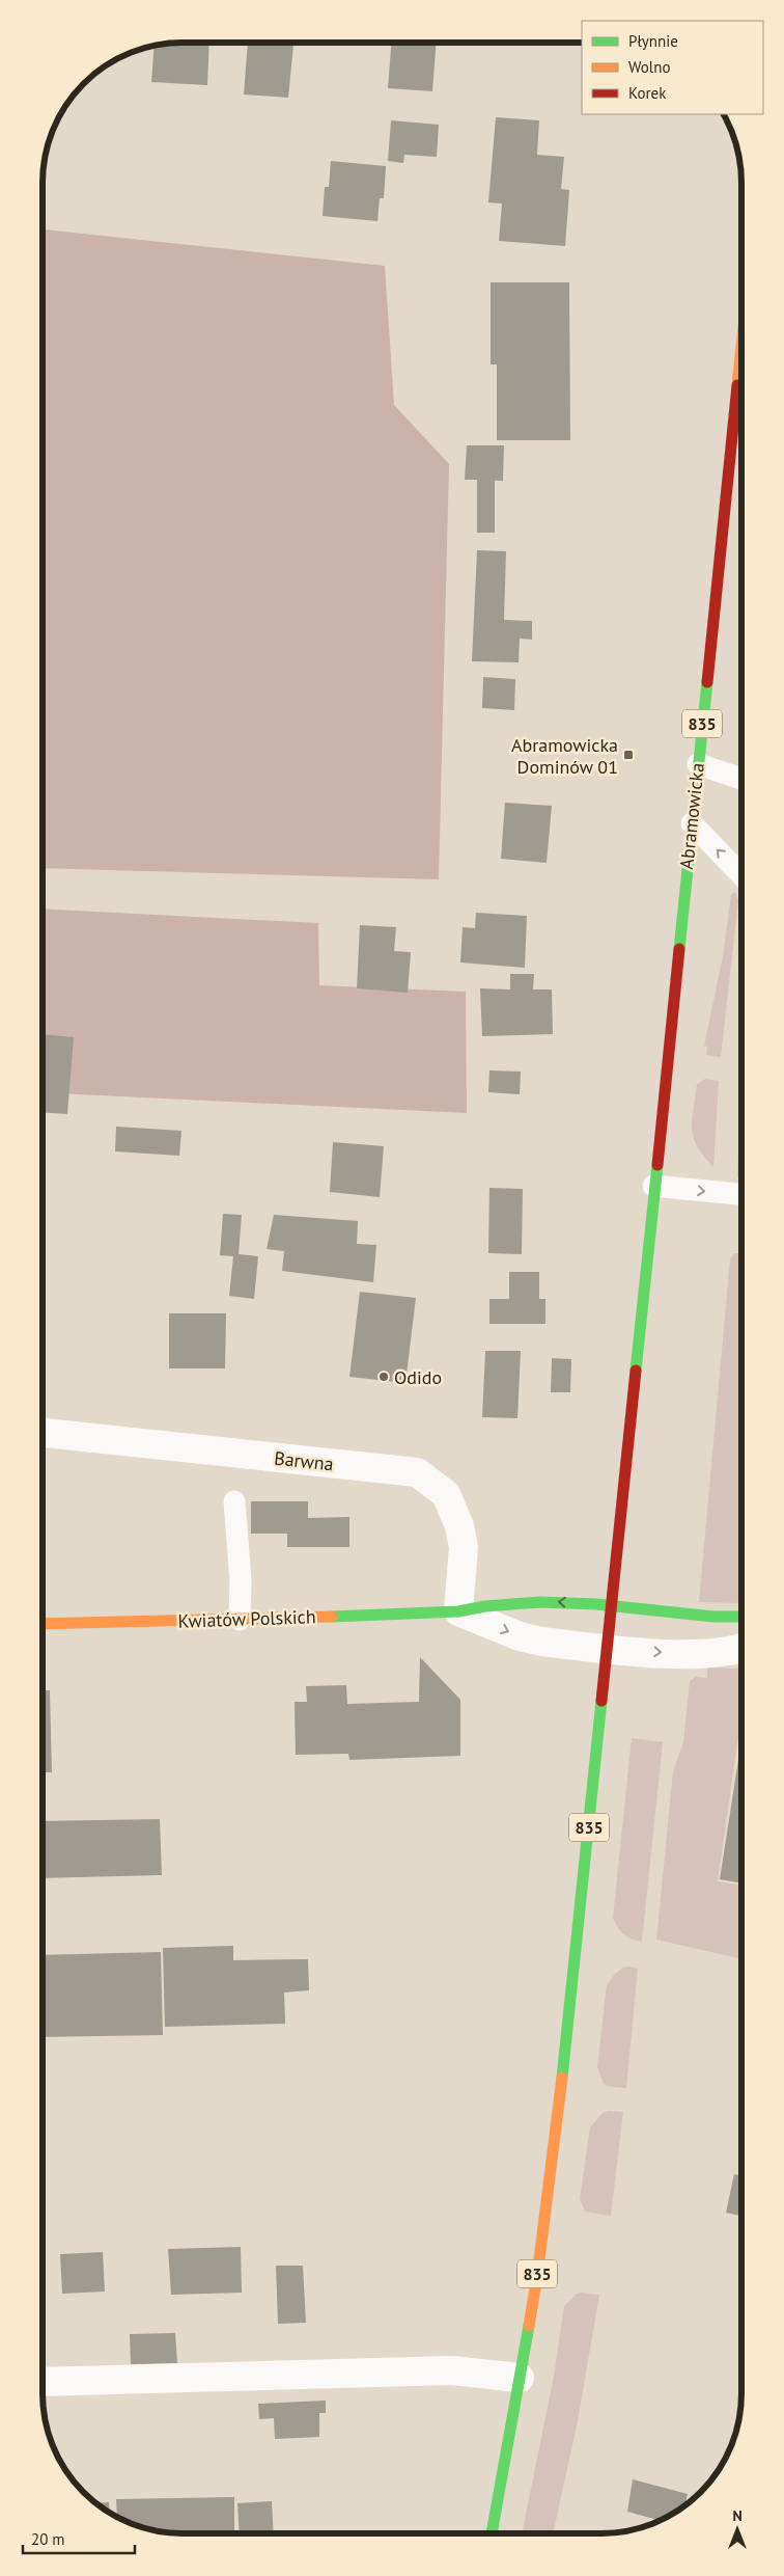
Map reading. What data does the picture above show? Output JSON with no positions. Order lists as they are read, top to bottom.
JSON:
{
  "streets": {
    "main road": ["835", "Abramowicka", "Kwiatów Polskich"],
    "street": ["Barwna"]
  },
  "crossings": [
    ["835", "Abramowicka"],
    ["835", "Kwiatów Polskich"],
    ["Abramowicka", "Kwiatów Polskich"],
    ["Barwna", "Kwiatów Polskich"]
  ],
  "places": {
    "transit": ["Abramowicka Dominów 01"],
    "other": ["Odido"]
  },
  "legend": ["Płynnie", "Wolno", "Korek"],
  "scale_bar": "20 m",
  "north": "top"
}
